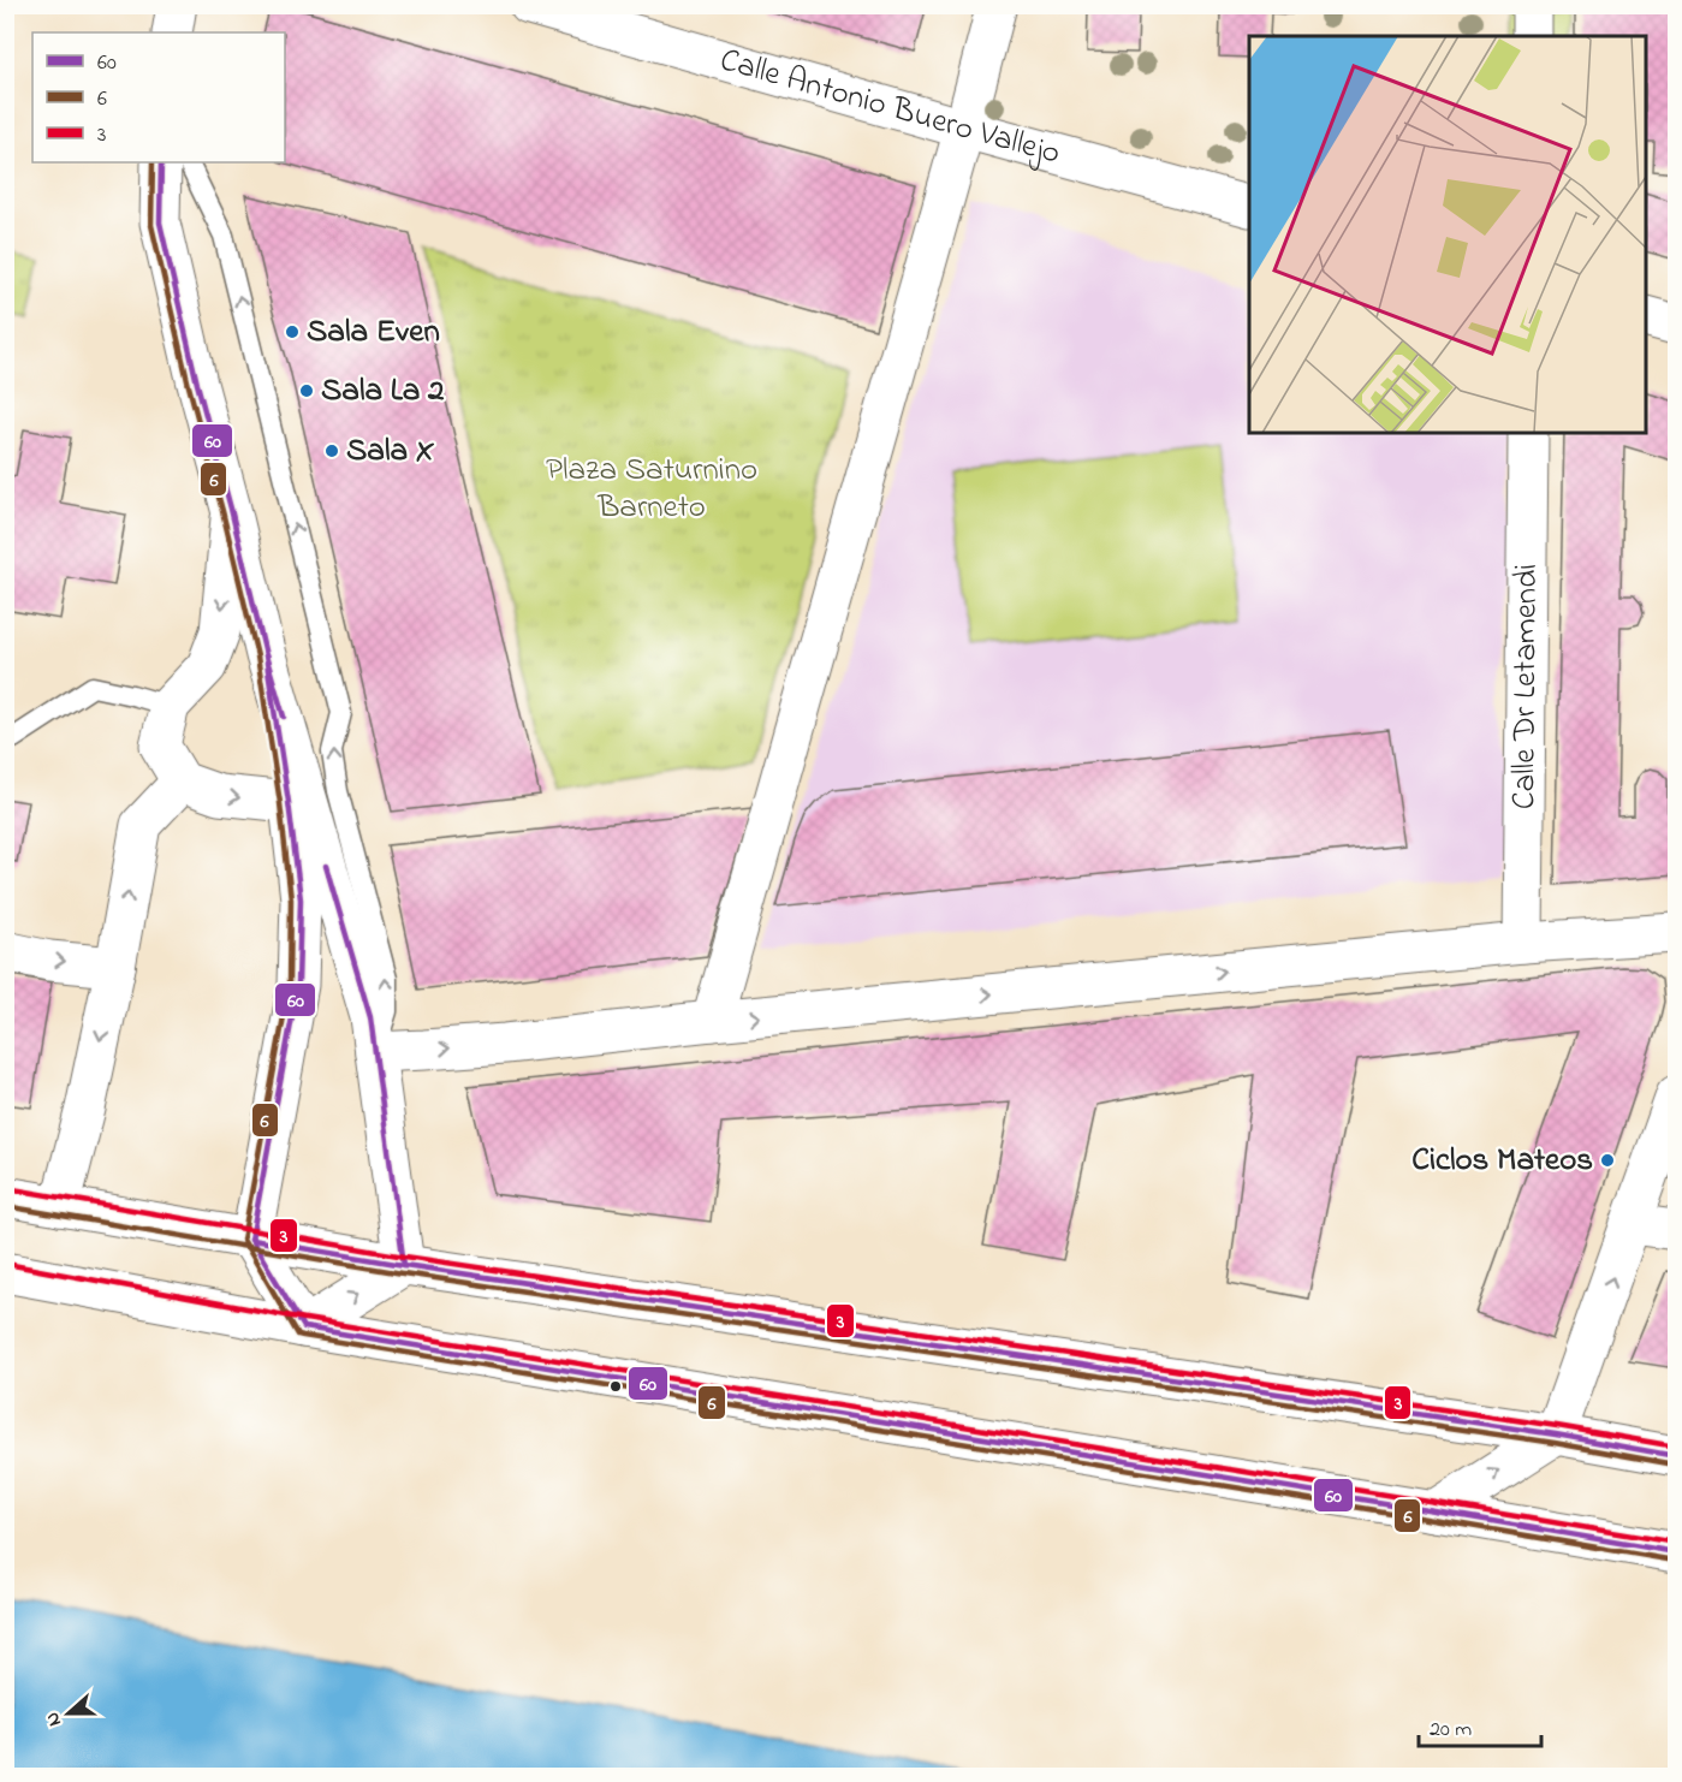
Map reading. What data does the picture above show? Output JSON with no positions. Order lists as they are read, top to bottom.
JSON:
{
  "streets": {
    "main road": ["Calle Antonio Buero Vallejo", "Calle Dr Letamendi"]
  },
  "parks": ["Plaza Saturnino Barneto"],
  "places": [
    "Sala Even",
    "Sala La 2",
    "Sala X",
    "Ciclos Mateos"
  ],
  "lines": ["transit line 60", "transit line 6", "transit line 3"],
  "legend": ["60", "6", "3"],
  "scale_bar": "20 m",
  "north": "left"
}
